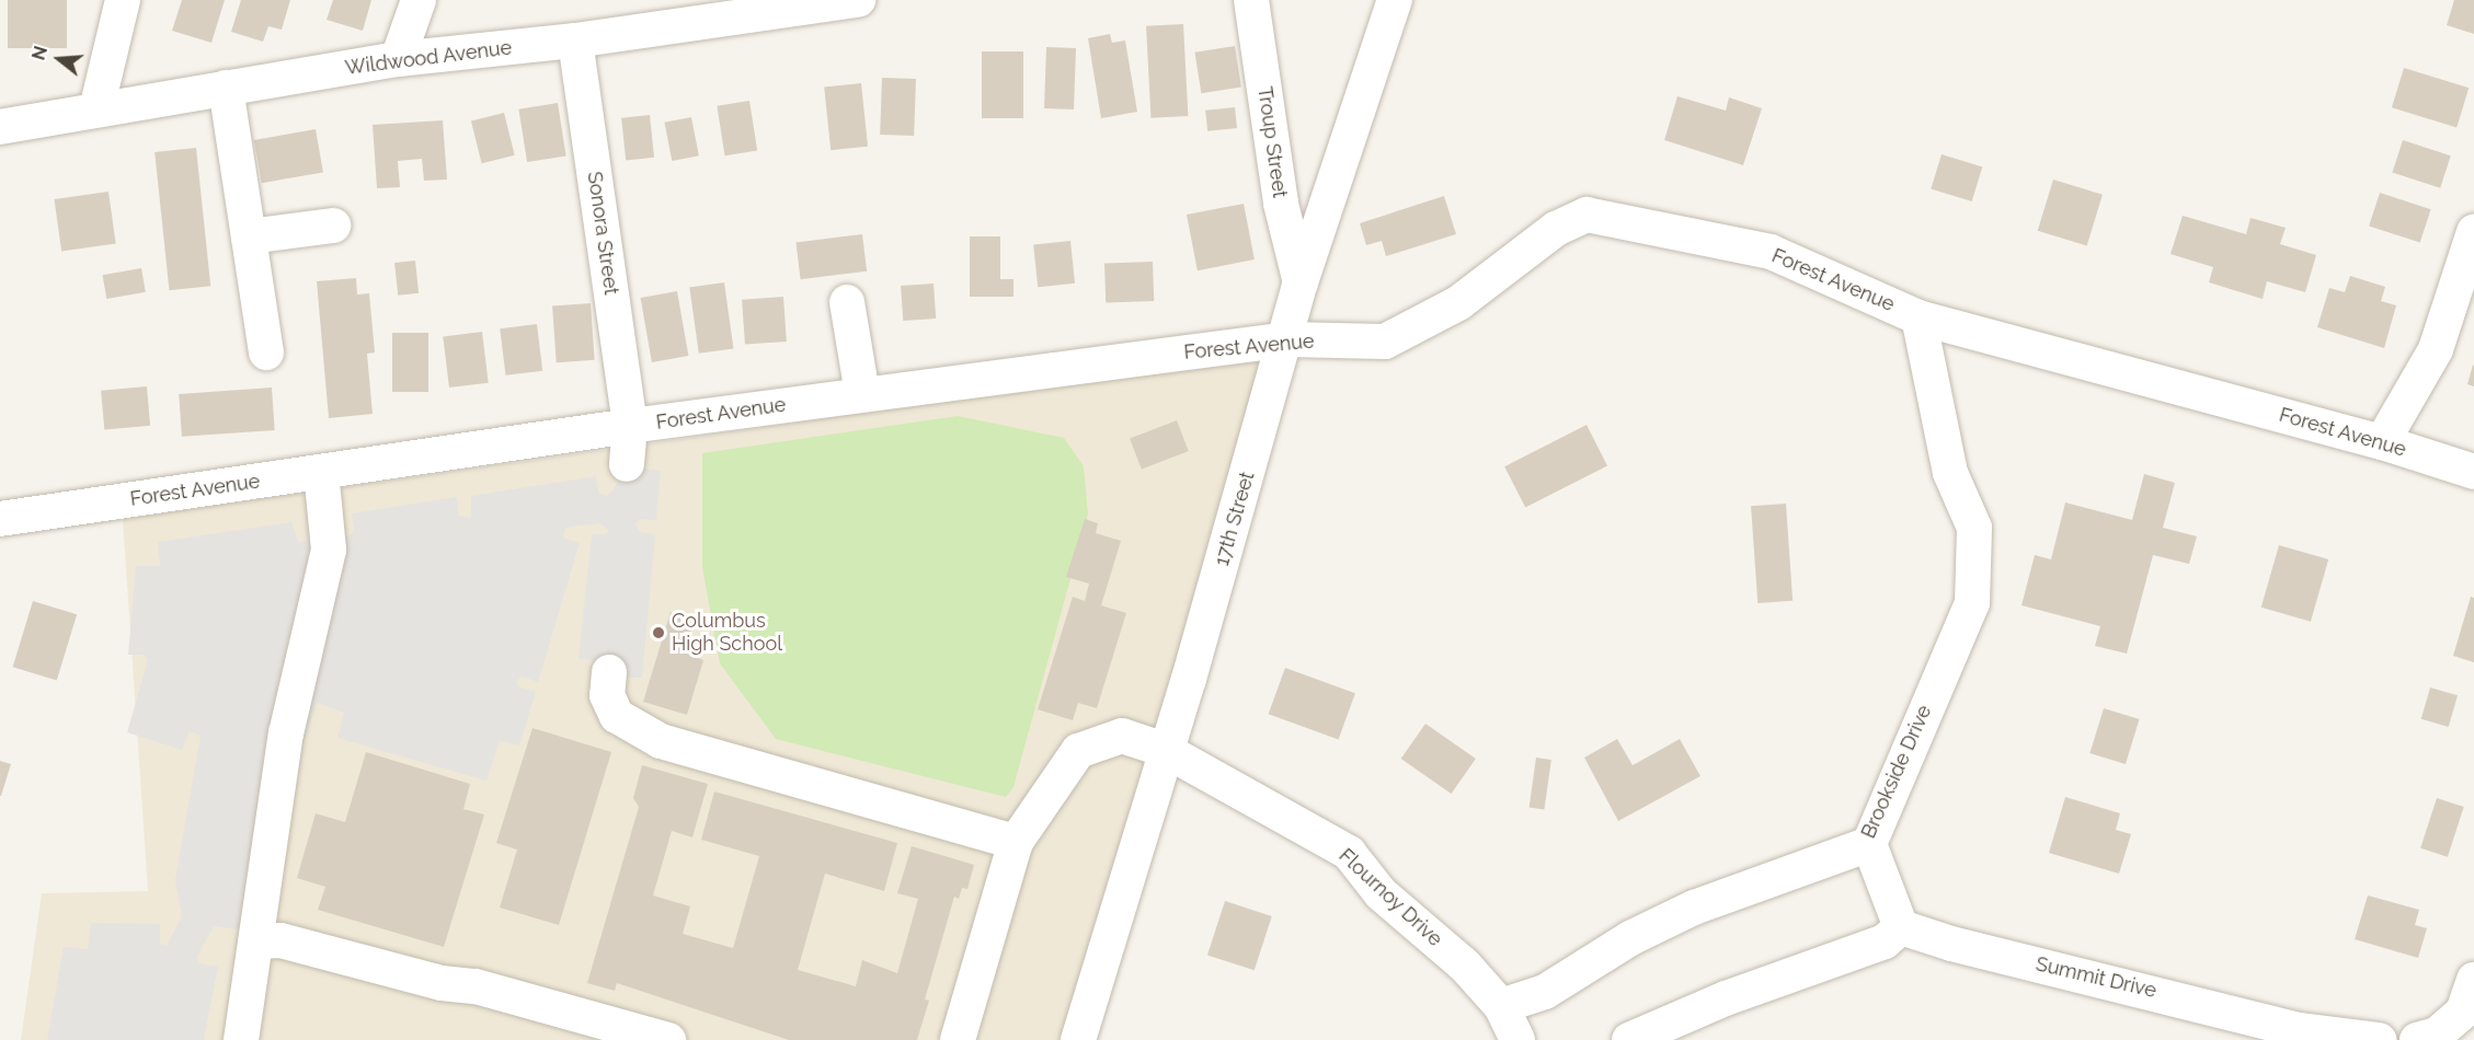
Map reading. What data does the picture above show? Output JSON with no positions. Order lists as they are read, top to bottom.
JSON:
{
  "streets": {
    "street": [
      "Wildwood Avenue",
      "Troup Street",
      "Sonora Street",
      "Forest Avenue",
      "17th Street",
      "Brookside Drive",
      "Flournoy Drive",
      "Summit Drive"
    ]
  },
  "crossings": [
    ["Wildwood Avenue", "Sonora Street"],
    ["Troup Street", "17th Street"],
    ["Sonora Street", "Forest Avenue"],
    ["Forest Avenue", "17th Street"],
    ["Forest Avenue", "Brookside Drive"],
    ["17th Street", "Flournoy Drive"],
    ["Brookside Drive", "Flournoy Drive"]
  ],
  "places": ["Columbus High School"],
  "north": "left"
}
